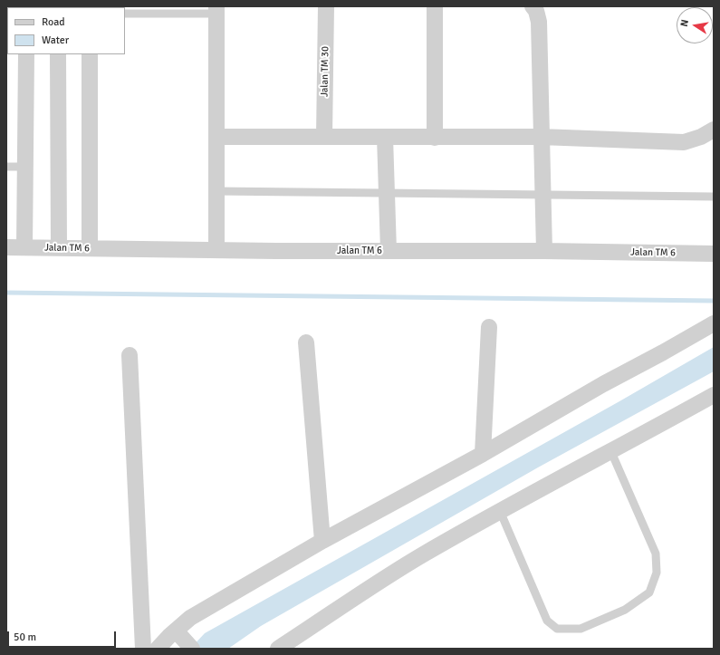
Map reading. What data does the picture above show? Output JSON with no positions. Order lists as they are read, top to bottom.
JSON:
{
  "streets": {
    "street": ["Jalan TM 30", "Jalan TM 6"]
  },
  "legend": ["Road", "Water"],
  "scale_bar": "50 m",
  "north": "left"
}
